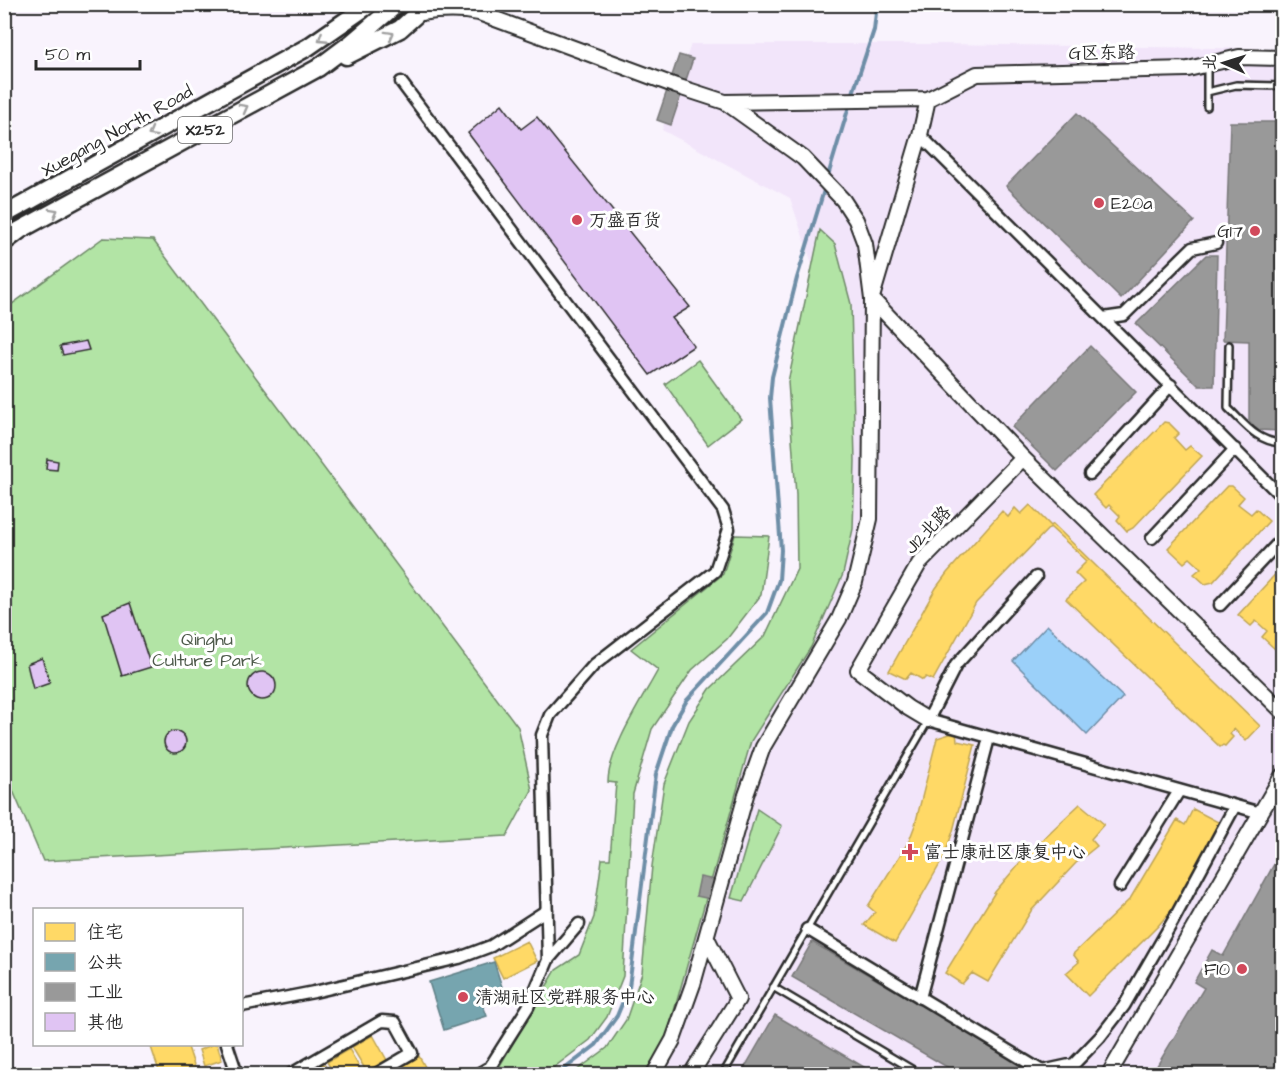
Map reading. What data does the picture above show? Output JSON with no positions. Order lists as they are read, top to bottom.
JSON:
{
  "streets": {
    "main road": ["X252", "Xuegang North Road"],
    "street": ["G区东路", "J12北路"]
  },
  "parks": ["Qinghu Culture Park"],
  "places": {
    "other": [
      "E20a",
      "万盛百货",
      "G17",
      "F10",
      "清湖社区党群服务中心"
    ],
    "health": ["富士康社区康复中心"]
  },
  "legend": [
    "住宅",
    "公共",
    "工业",
    "其他"
  ],
  "scale_bar": "50 m",
  "north": "left"
}
